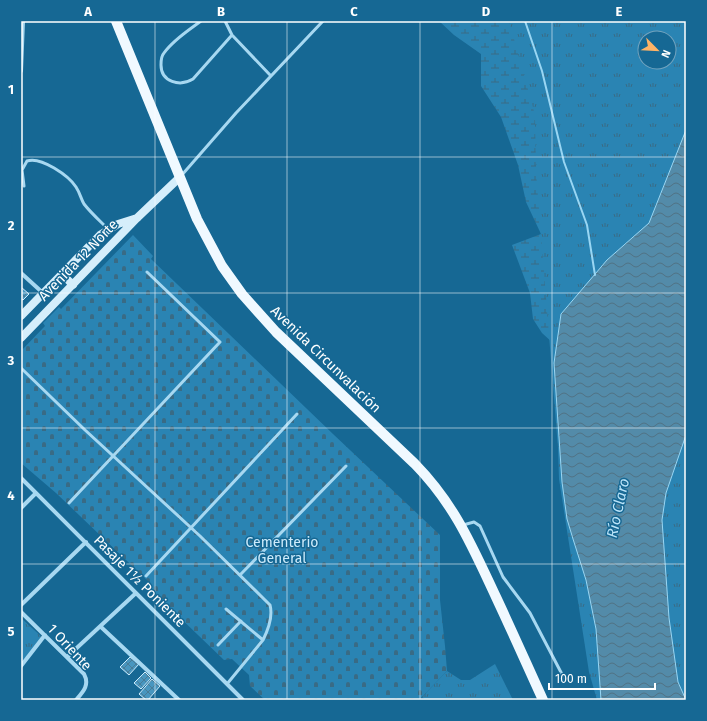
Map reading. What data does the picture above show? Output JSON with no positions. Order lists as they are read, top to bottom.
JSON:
{
  "streets": {
    "main road": ["Avenida 12 Norte", "Avenida Circunvalación"],
    "street": ["Pasaje 1½ Poniente", "1 Oriente"]
  },
  "crossings": [
    ["Avenida 12 Norte", "Avenida Circunvalación"]
  ],
  "water": ["Río Claro"],
  "parks": ["Cementerio General"],
  "scale_bar": "100 m",
  "north": "bottom right",
  "grid": {
    "columns": [
      "A",
      "B",
      "C",
      "D",
      "E"
    ],
    "rows": [
      "1",
      "2",
      "3",
      "4",
      "5"
    ]
  }
}
